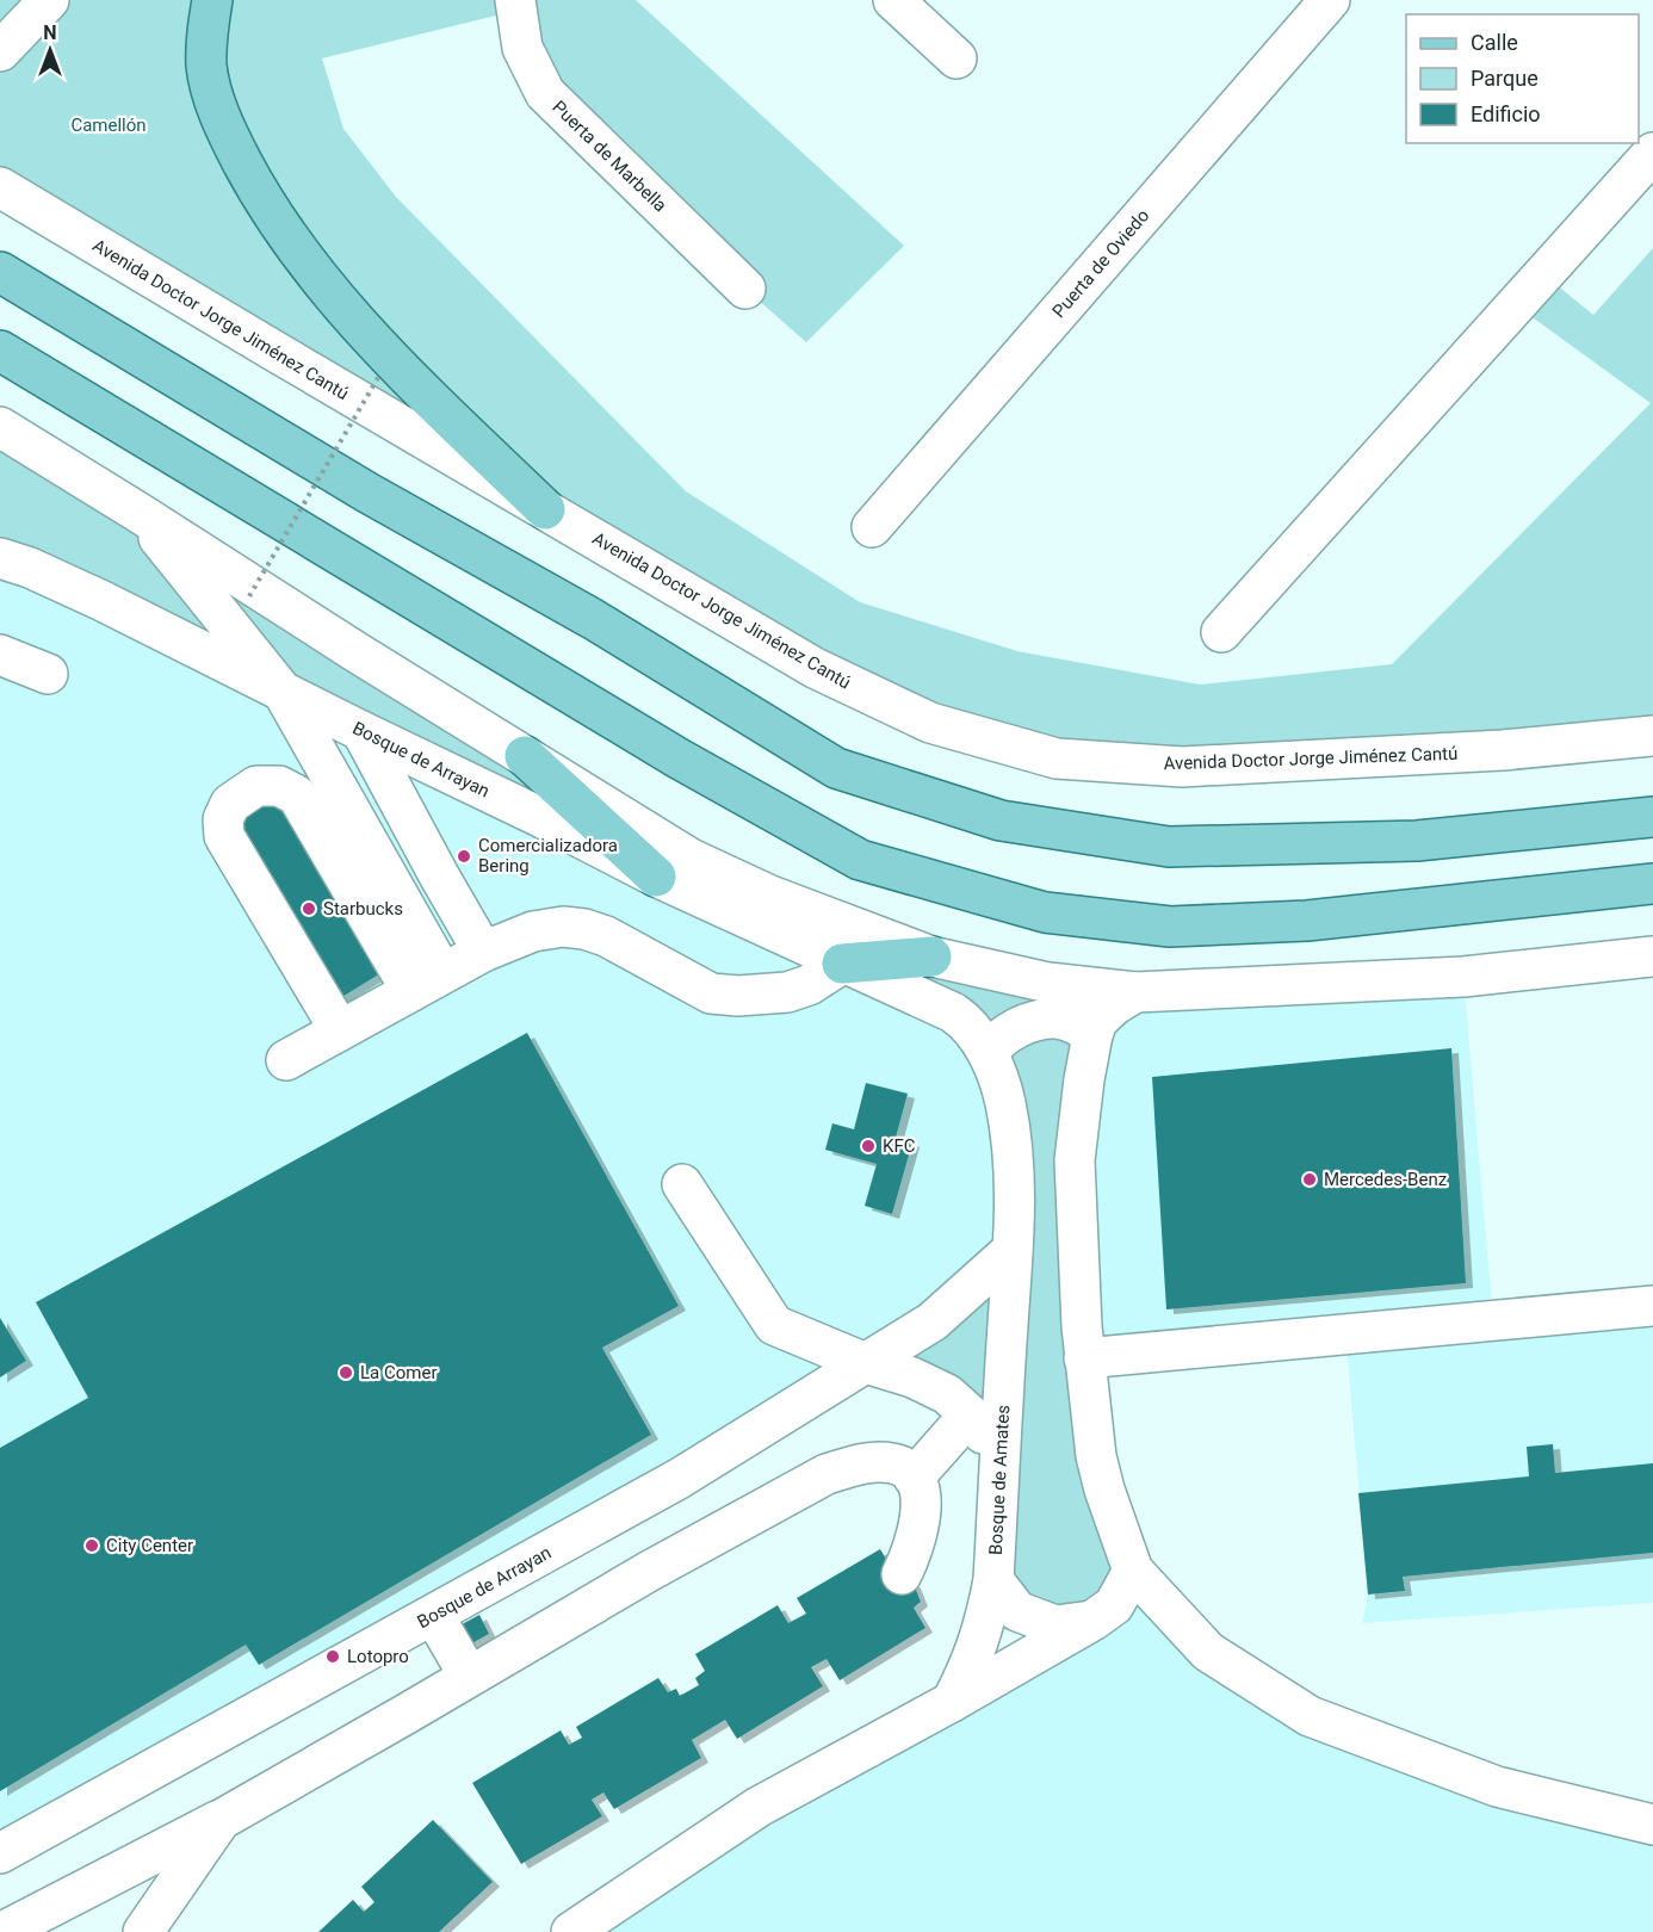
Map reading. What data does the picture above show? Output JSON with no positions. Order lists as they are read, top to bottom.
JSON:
{
  "streets": {
    "street": [
      "Puerta de Marbella",
      "Puerta de Oviedo",
      "Avenida Doctor Jorge Jiménez Cantú",
      "Bosque de Arrayan",
      "Bosque de Amates"
    ]
  },
  "crossings": [
    ["Bosque de Arrayan", "Bosque de Amates"]
  ],
  "parks": ["Camellón"],
  "places": [
    "Comercializadora Bering",
    "Starbucks",
    "KFC",
    "Mercedes-Benz",
    "La Comer",
    "City Center",
    "Lotopro"
  ],
  "legend": ["Calle", "Parque", "Edificio"],
  "north": "top"
}
